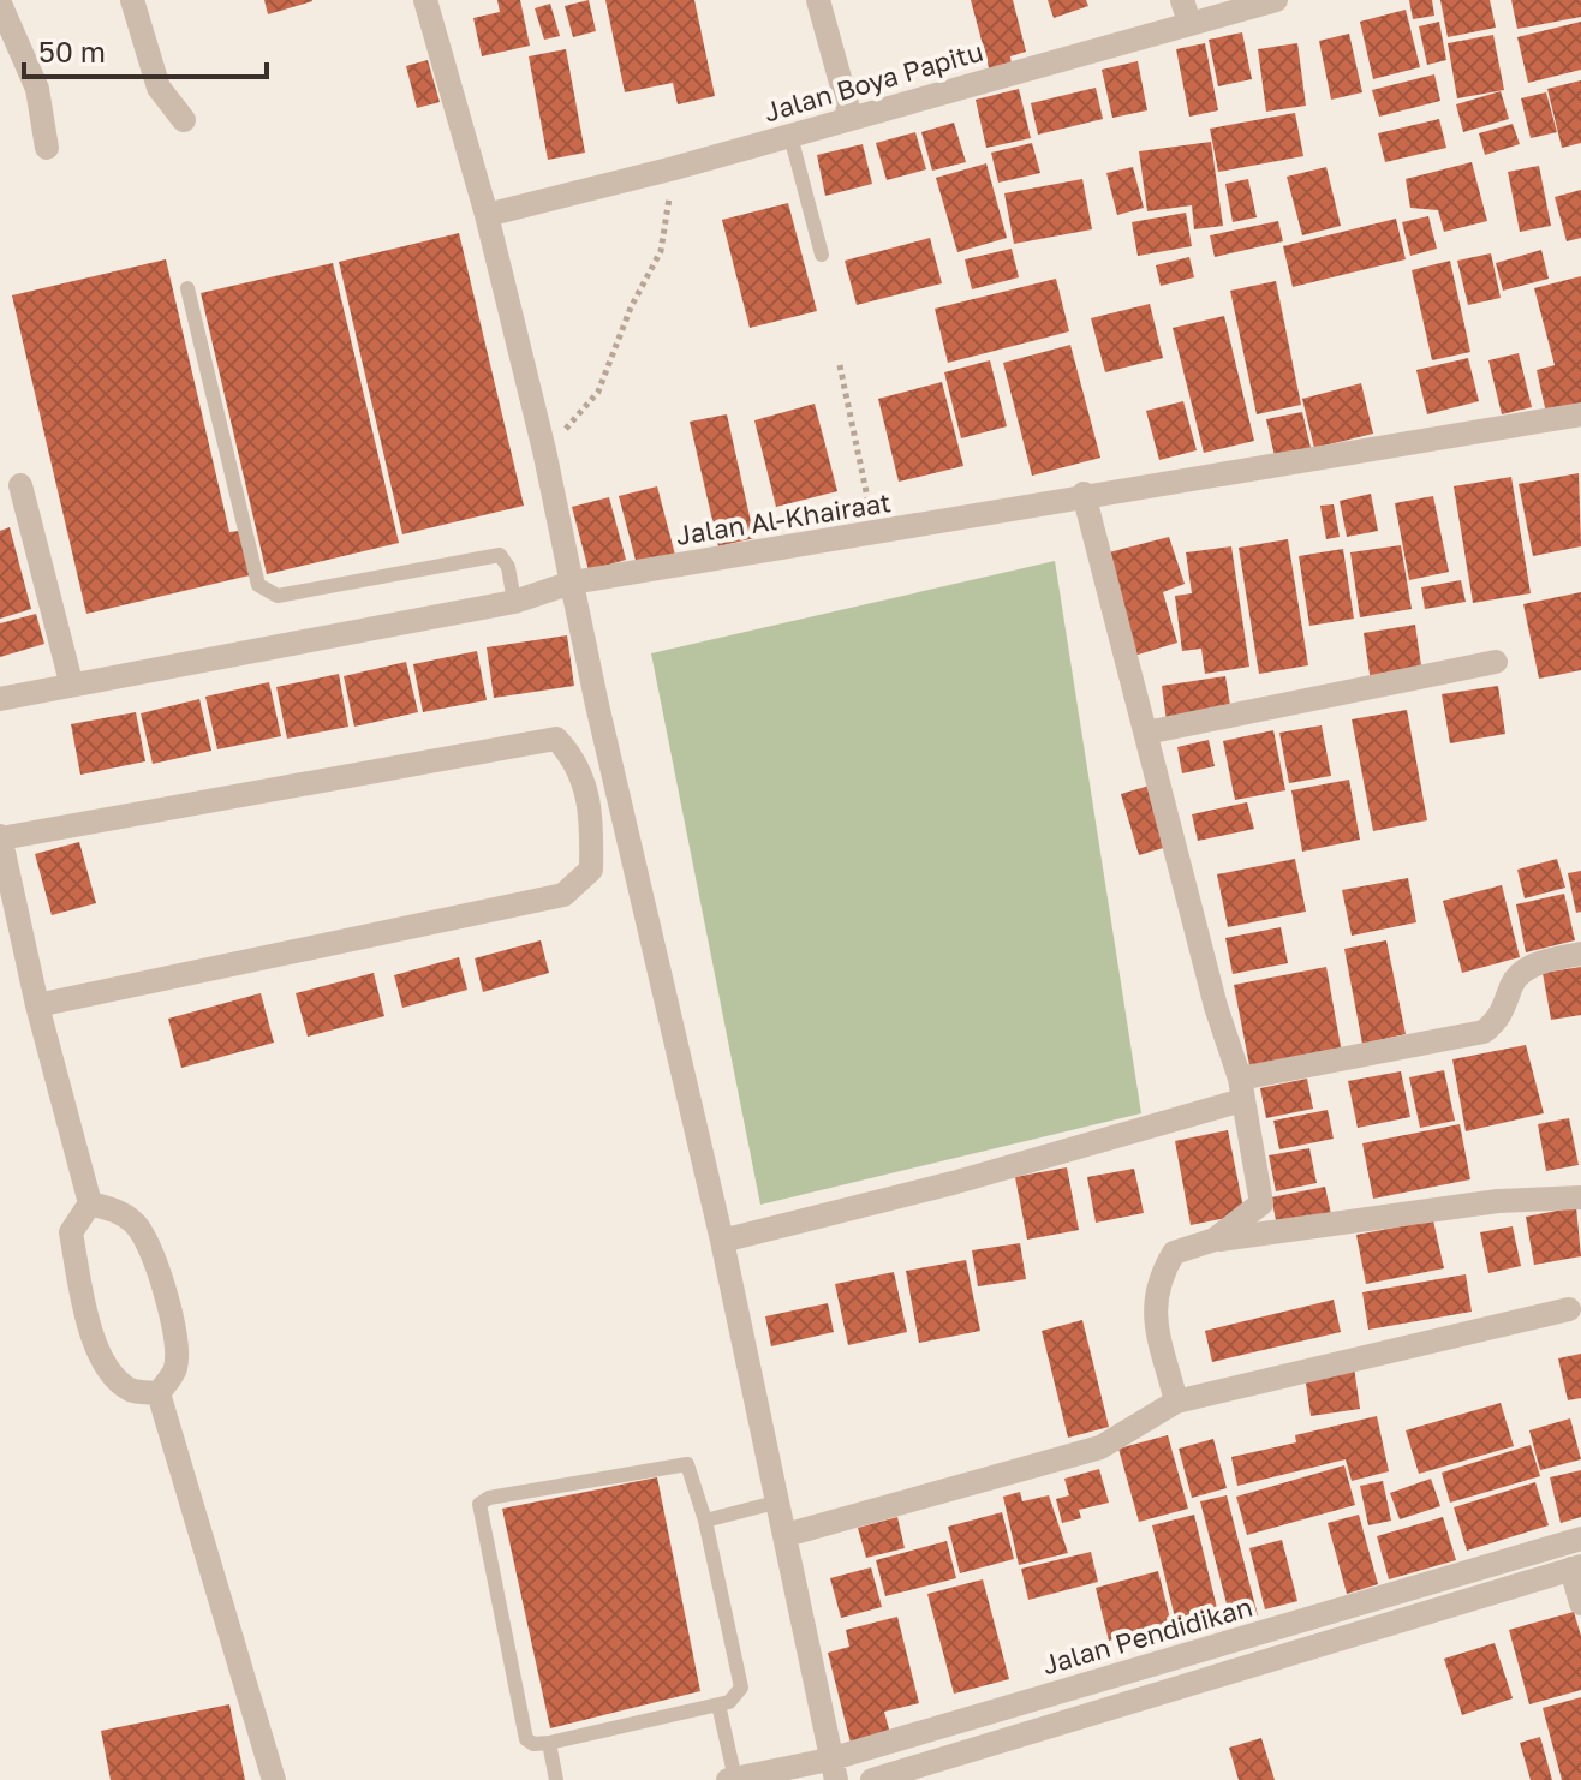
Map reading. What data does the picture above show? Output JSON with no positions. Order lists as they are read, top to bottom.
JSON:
{
  "streets": {
    "street": ["Jalan Boya Papitu", "Jalan Al-Khairaat", "Jalan Pendidikan"]
  },
  "scale_bar": "50 m"
}
